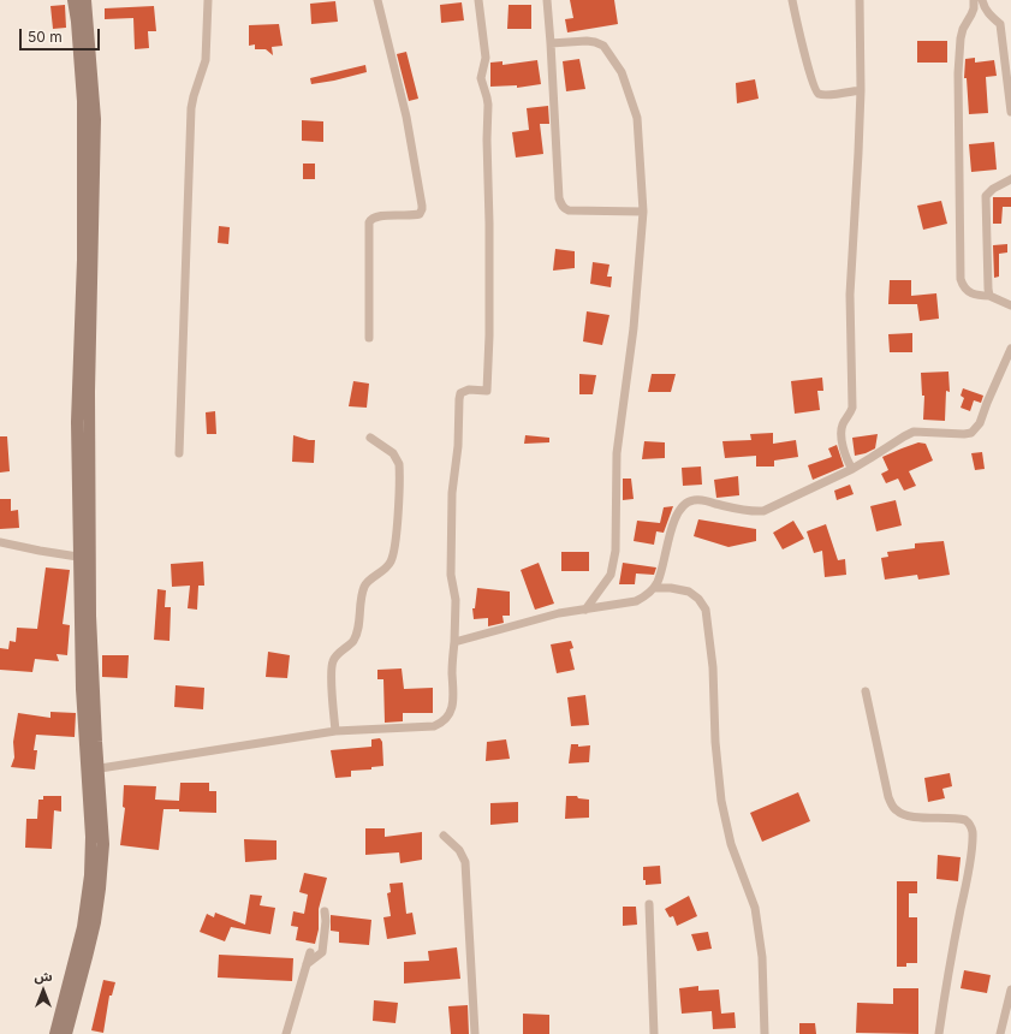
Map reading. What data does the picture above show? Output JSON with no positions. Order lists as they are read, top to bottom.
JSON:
{
  "scale_bar": "50 m",
  "north": "top"
}
